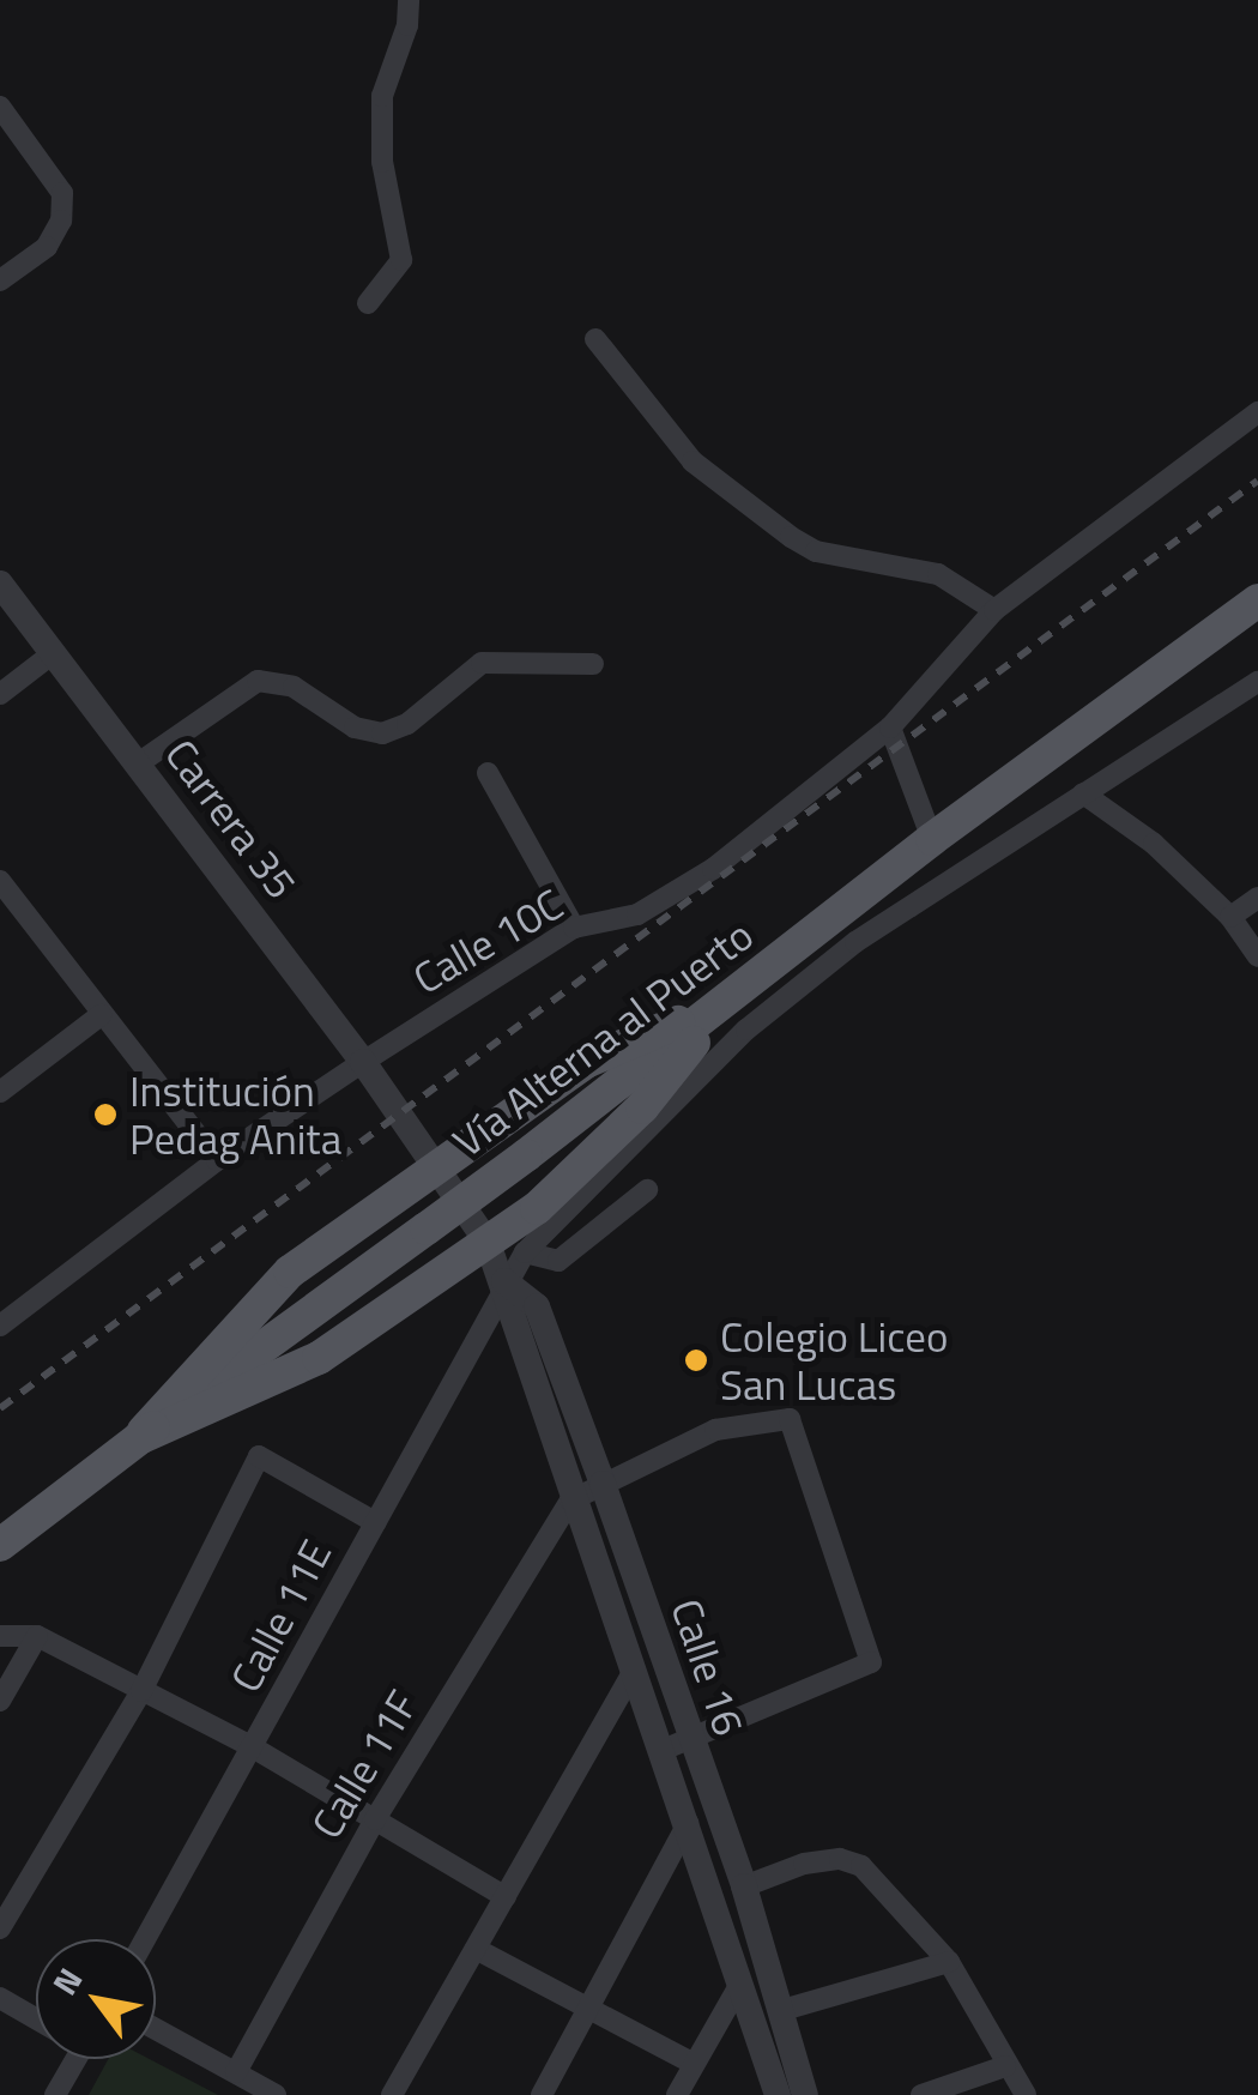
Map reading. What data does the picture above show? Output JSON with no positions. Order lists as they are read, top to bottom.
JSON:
{
  "streets": {
    "main road": ["Vía Alterna al Puerto"],
    "street": [
      "Carrera 35",
      "Calle 10C",
      "Calle 11E",
      "Calle 16",
      "Calle 11F"
    ]
  },
  "crossings": [
    ["Carrera 35", "Calle 10C"],
    ["Carrera 35", "Calle 16"],
    ["Calle 11E", "Calle 16"],
    ["Calle 16", "Calle 11F"]
  ],
  "places": ["Institución Pedag Anita", "Colegio Liceo San Lucas"],
  "north": "top left"
}
